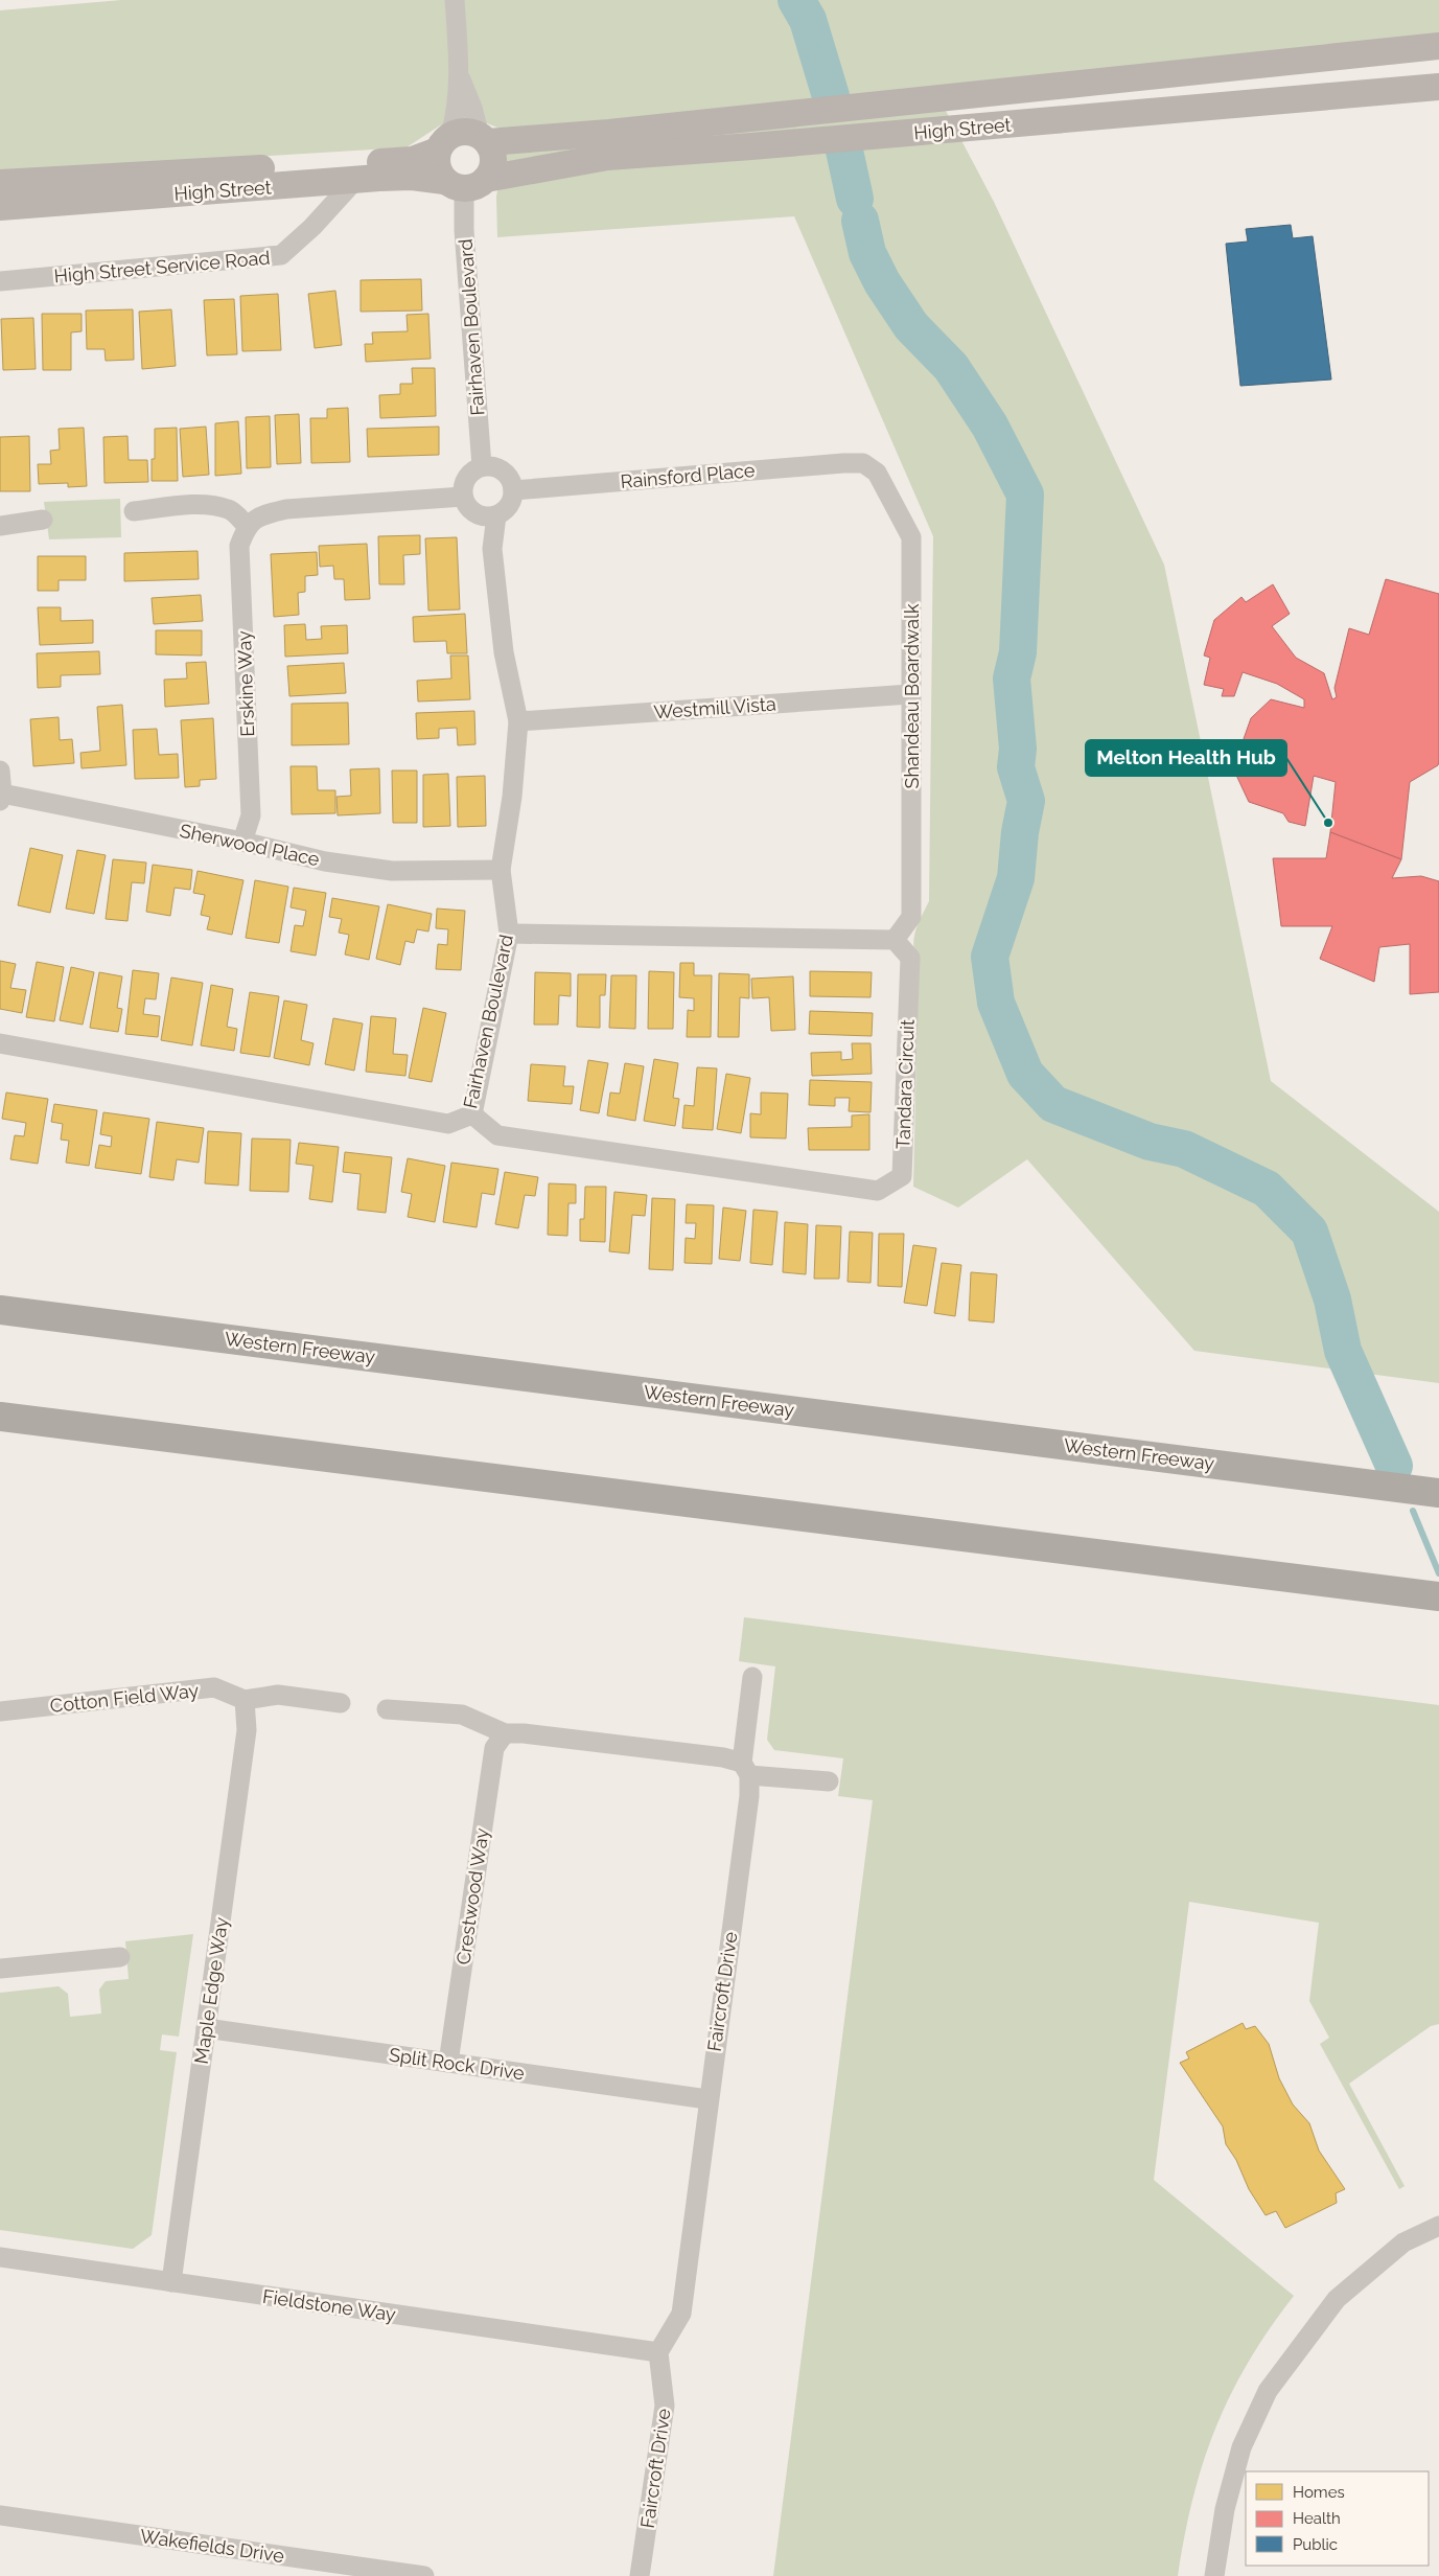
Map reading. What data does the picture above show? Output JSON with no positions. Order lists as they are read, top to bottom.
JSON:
{
  "streets": {
    "highway": ["Western Freeway"],
    "main road": ["High Street"],
    "street": [
      "High Street Service Road",
      "Fairhaven Boulevard",
      "Rainsford Place",
      "Erskine Way",
      "Shandeau Boardwalk",
      "Westmill Vista",
      "Sherwood Place",
      "Tandara Circuit",
      "Cotton Field Way",
      "Crestwood Way",
      "Maple Edge Way",
      "Faircroft Drive",
      "Split Rock Drive",
      "Fieldstone Way",
      "Wakefields Drive"
    ]
  },
  "crossings": [
    ["High Street", "High Street Service Road"],
    ["High Street", "Fairhaven Boulevard"],
    ["Fairhaven Boulevard", "Rainsford Place"],
    ["Fairhaven Boulevard", "Westmill Vista"],
    ["Fairhaven Boulevard", "Sherwood Place"],
    ["Fairhaven Boulevard", "Tandara Circuit"],
    ["Rainsford Place", "Shandeau Boardwalk"],
    ["Erskine Way", "Sherwood Place"],
    ["Shandeau Boardwalk", "Westmill Vista"],
    ["Shandeau Boardwalk", "Tandara Circuit"],
    ["Cotton Field Way", "Maple Edge Way"],
    ["Crestwood Way", "Split Rock Drive"],
    ["Maple Edge Way", "Split Rock Drive"],
    ["Maple Edge Way", "Fieldstone Way"],
    ["Faircroft Drive", "Split Rock Drive"],
    ["Faircroft Drive", "Fieldstone Way"]
  ],
  "places": ["Melton Health Hub"],
  "legend": ["Homes", "Health", "Public"]
}
